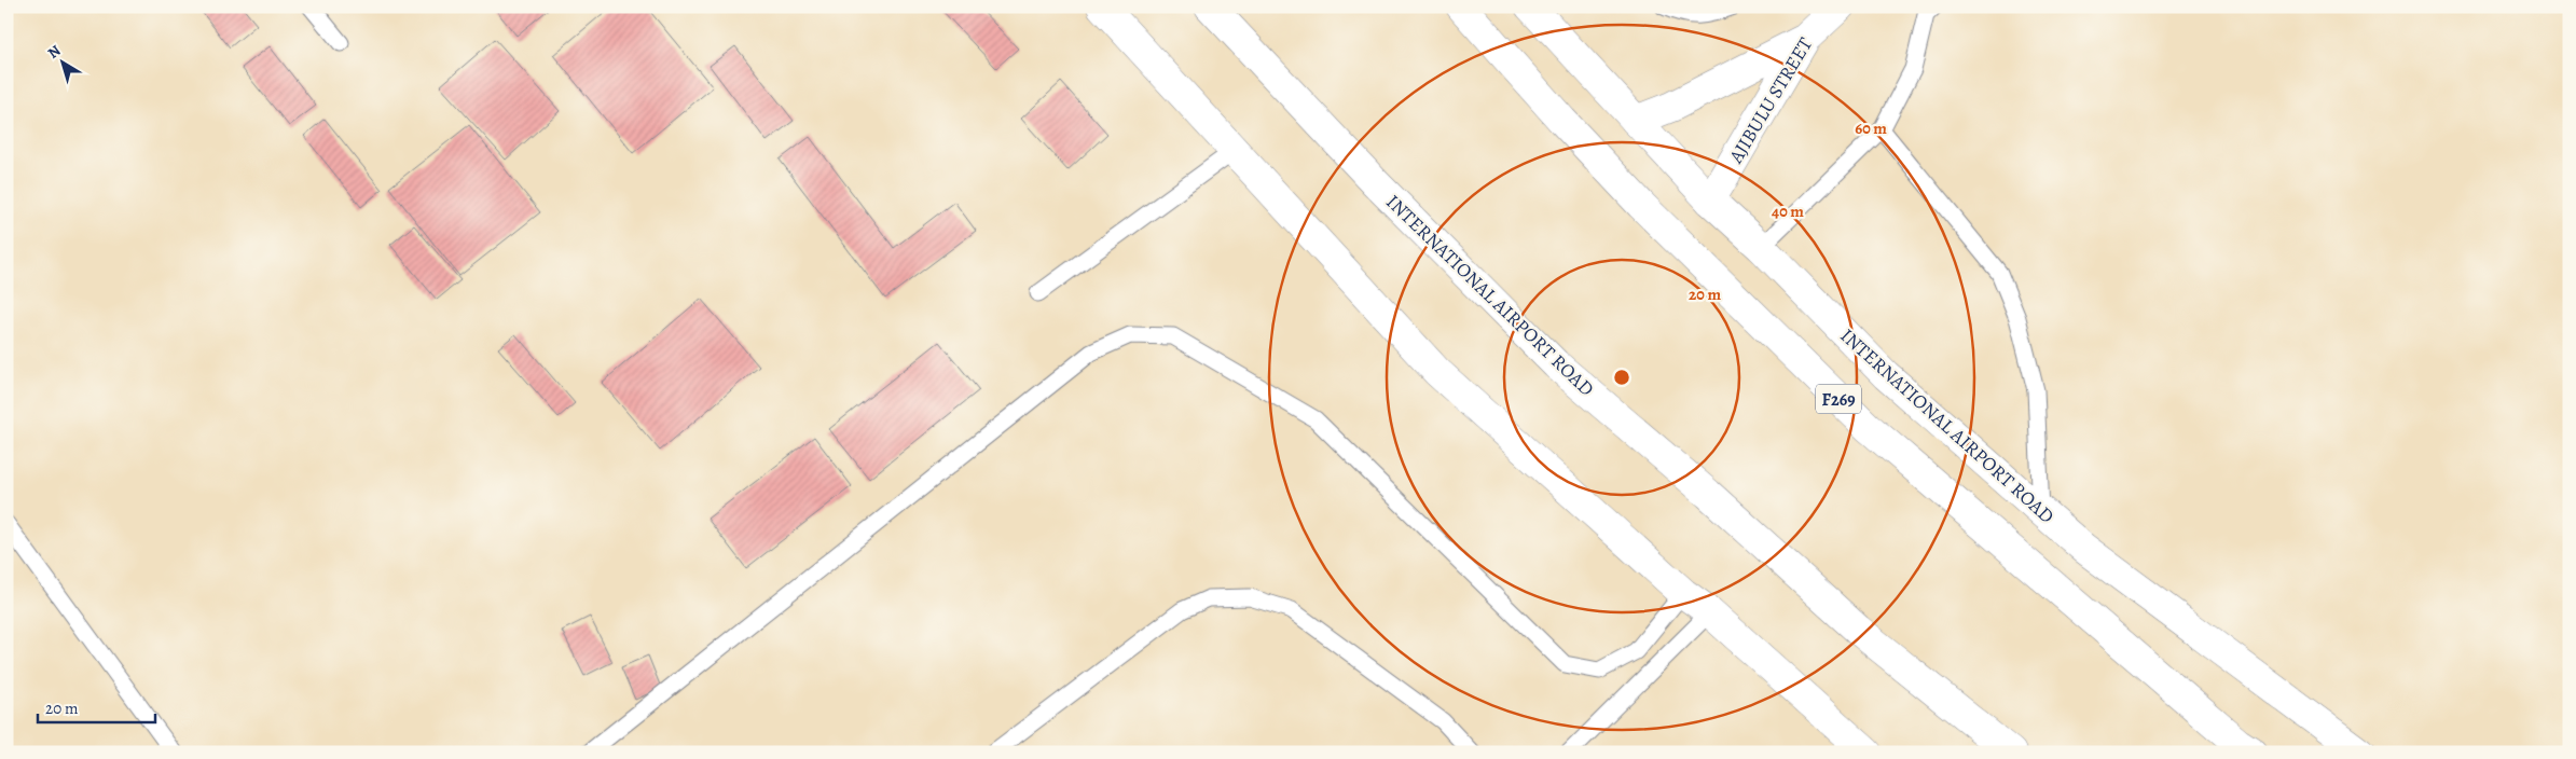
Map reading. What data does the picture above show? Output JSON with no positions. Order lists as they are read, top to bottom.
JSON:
{
  "streets": {
    "main road": ["AJIBULU STREET", "INTERNATIONAL AIRPORT ROAD", "F269"]
  },
  "crossings": [
    ["AJIBULU STREET", "INTERNATIONAL AIRPORT ROAD"]
  ],
  "scale_bar": "20 m",
  "north": "top left",
  "rings": ["60 m", "40 m", "20 m"]
}
